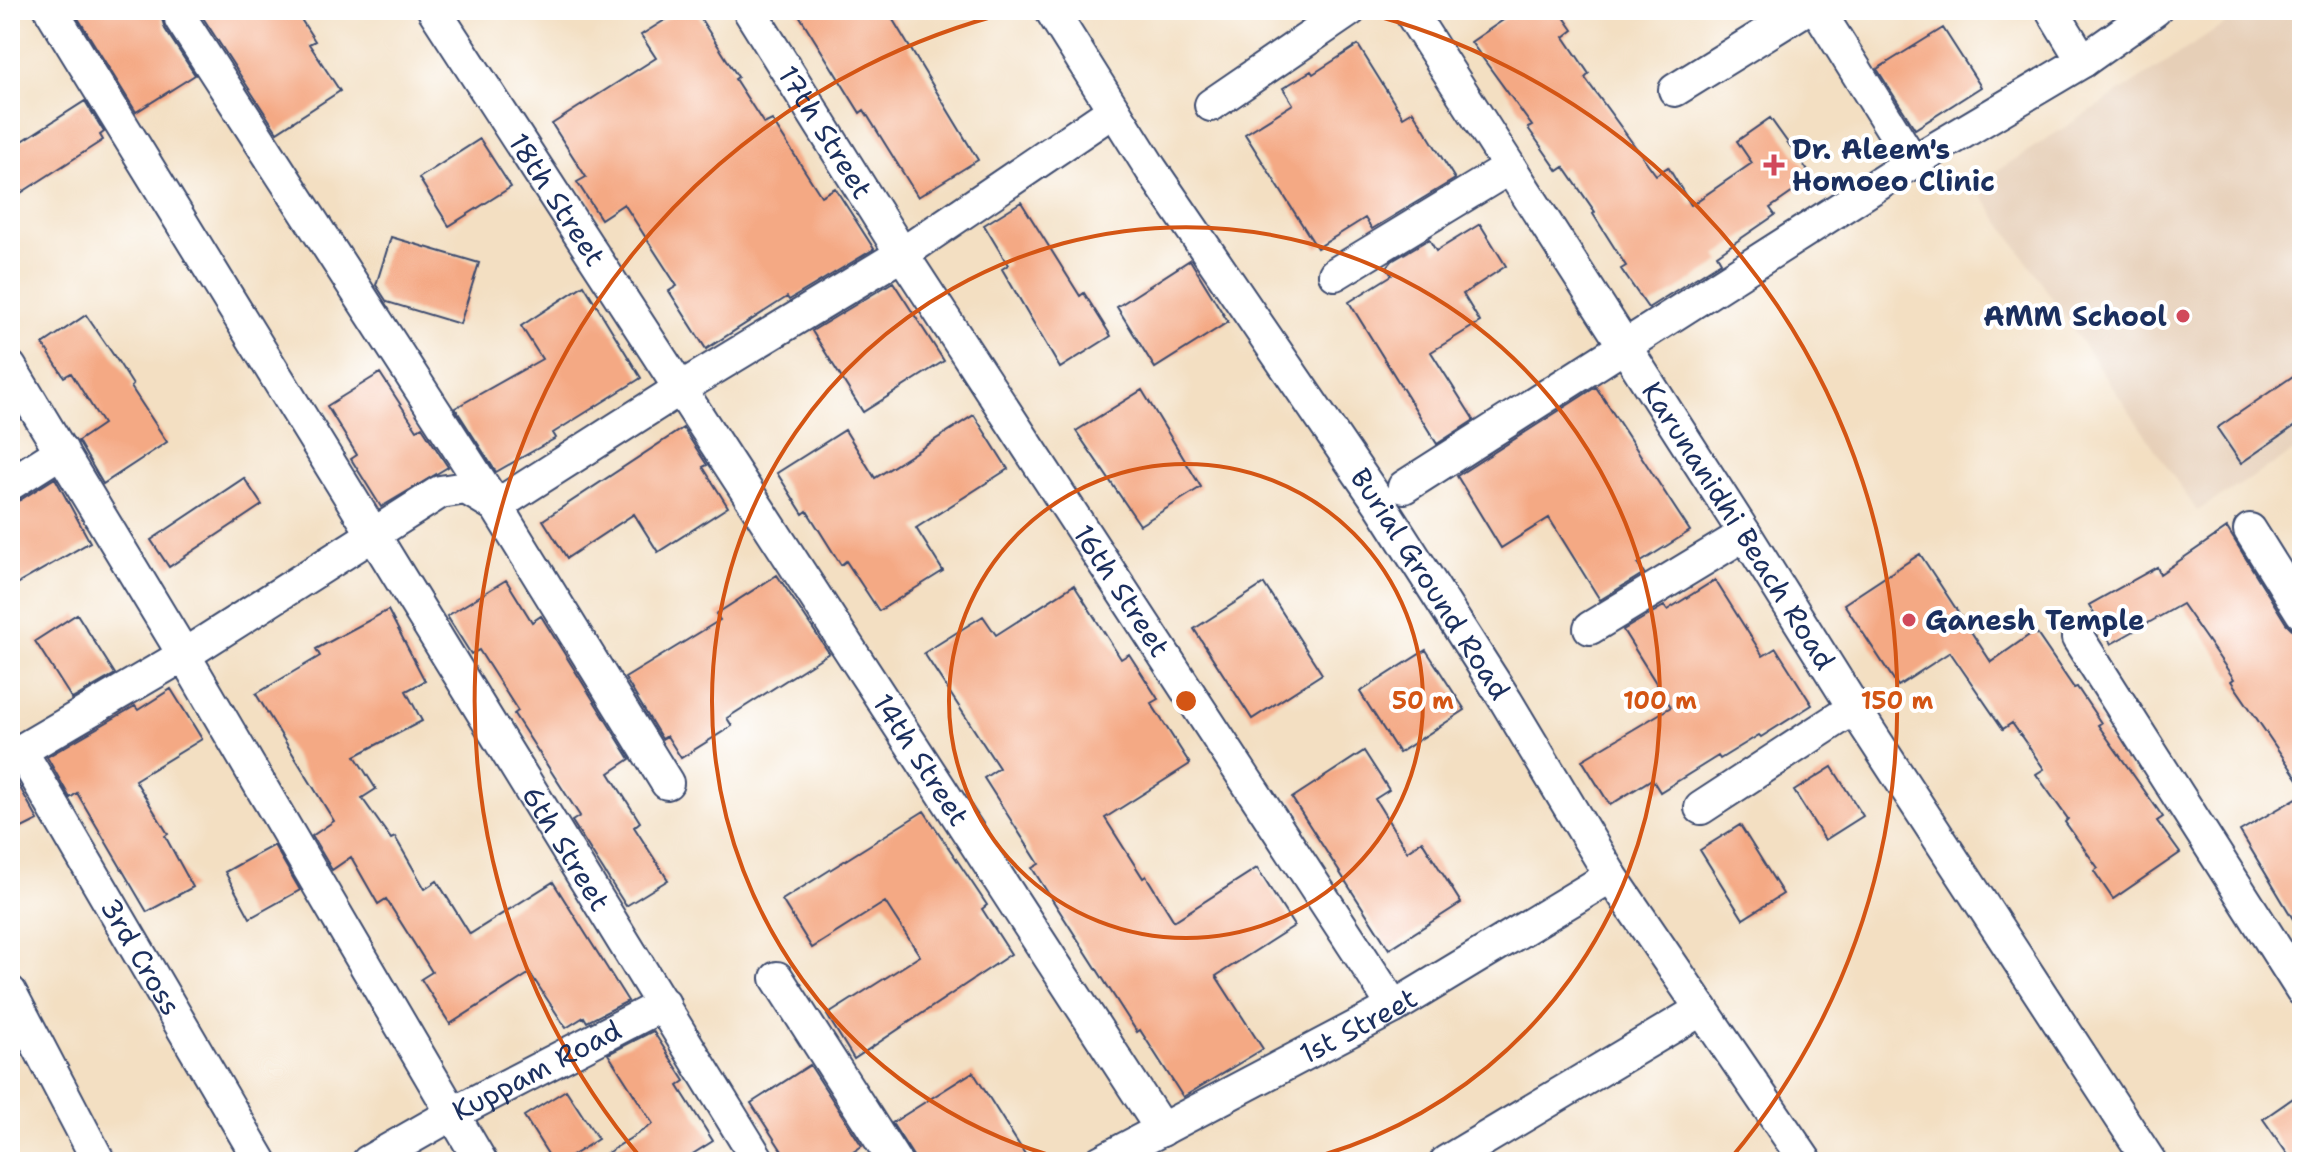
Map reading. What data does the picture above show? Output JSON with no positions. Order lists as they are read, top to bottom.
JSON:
{
  "streets": {
    "street": [
      "17th Street",
      "18th Street",
      "Karunanidhi Beach Road",
      "Burial Ground Road",
      "16th Street",
      "14th Street",
      "6th Street",
      "3rd Cross",
      "1st Street",
      "Kuppam Road"
    ]
  },
  "crossings": [
    ["17th Street", "16th Street"],
    ["18th Street", "14th Street"],
    ["Burial Ground Road", "1st Street"],
    ["16th Street", "1st Street"],
    ["14th Street", "1st Street"],
    ["6th Street", "Kuppam Road"]
  ],
  "places": {
    "health": ["Dr. Aleem's Homoeo Clinic"],
    "other": ["AMM School", "Ganesh Temple"]
  },
  "rings": ["50 m", "100 m", "150 m"]
}
